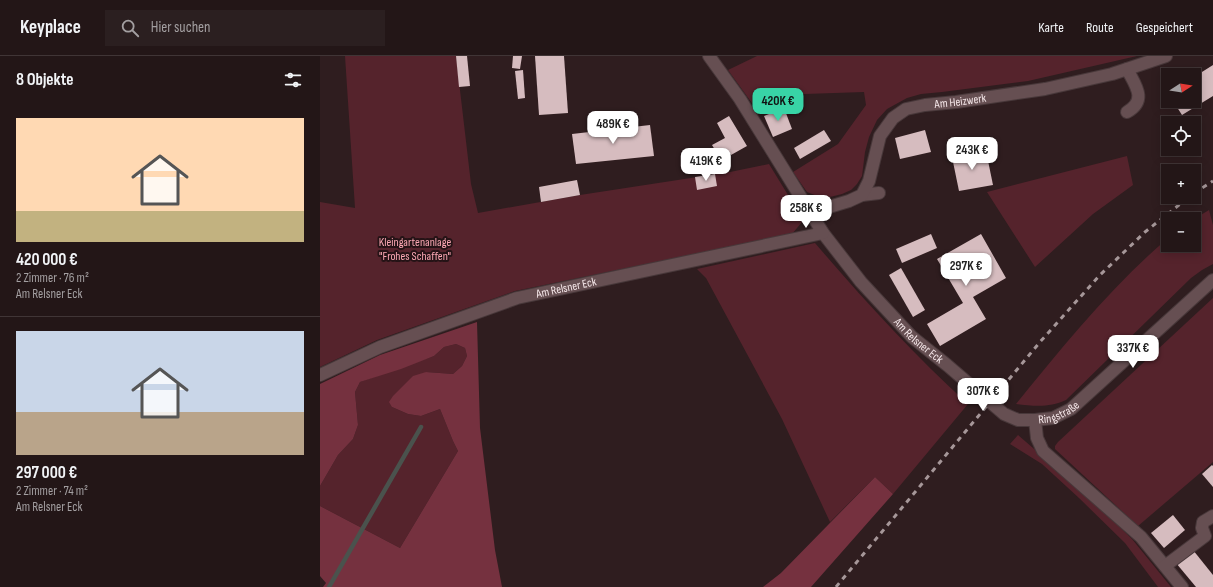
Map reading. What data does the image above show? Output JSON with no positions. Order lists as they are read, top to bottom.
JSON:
{
  "streets": {
    "street": ["Am Heizwerk", "Am Relsner Eck", "Ringstraße"]
  },
  "crossings": [
    ["Am Relsner Eck", "Ringstraße"]
  ],
  "parks": ["Kleingartenanlage \"Frohes Schaffen\""],
  "north": "right",
  "page": {
    "header": "Keyplace",
    "search": "Hier suchen",
    "nav": ["Karte", "Route", "Gespeichert"],
    "heading": "8 Objekte",
    "map_buttons": ["+", "−"],
    "price": [
      "420K €",
      "489K €",
      "243K €",
      "419K €",
      "258K €",
      "297K €",
      "337K €",
      "307K €"
    ],
    "list": [
      {
        "name": "420 000 €",
        "note": "2 Zimmer · 76 m² · Am Relsner Eck"
      },
      {
        "name": "297 000 €",
        "note": "2 Zimmer · 74 m² · Am Relsner Eck"
      }
    ]
  }
}
